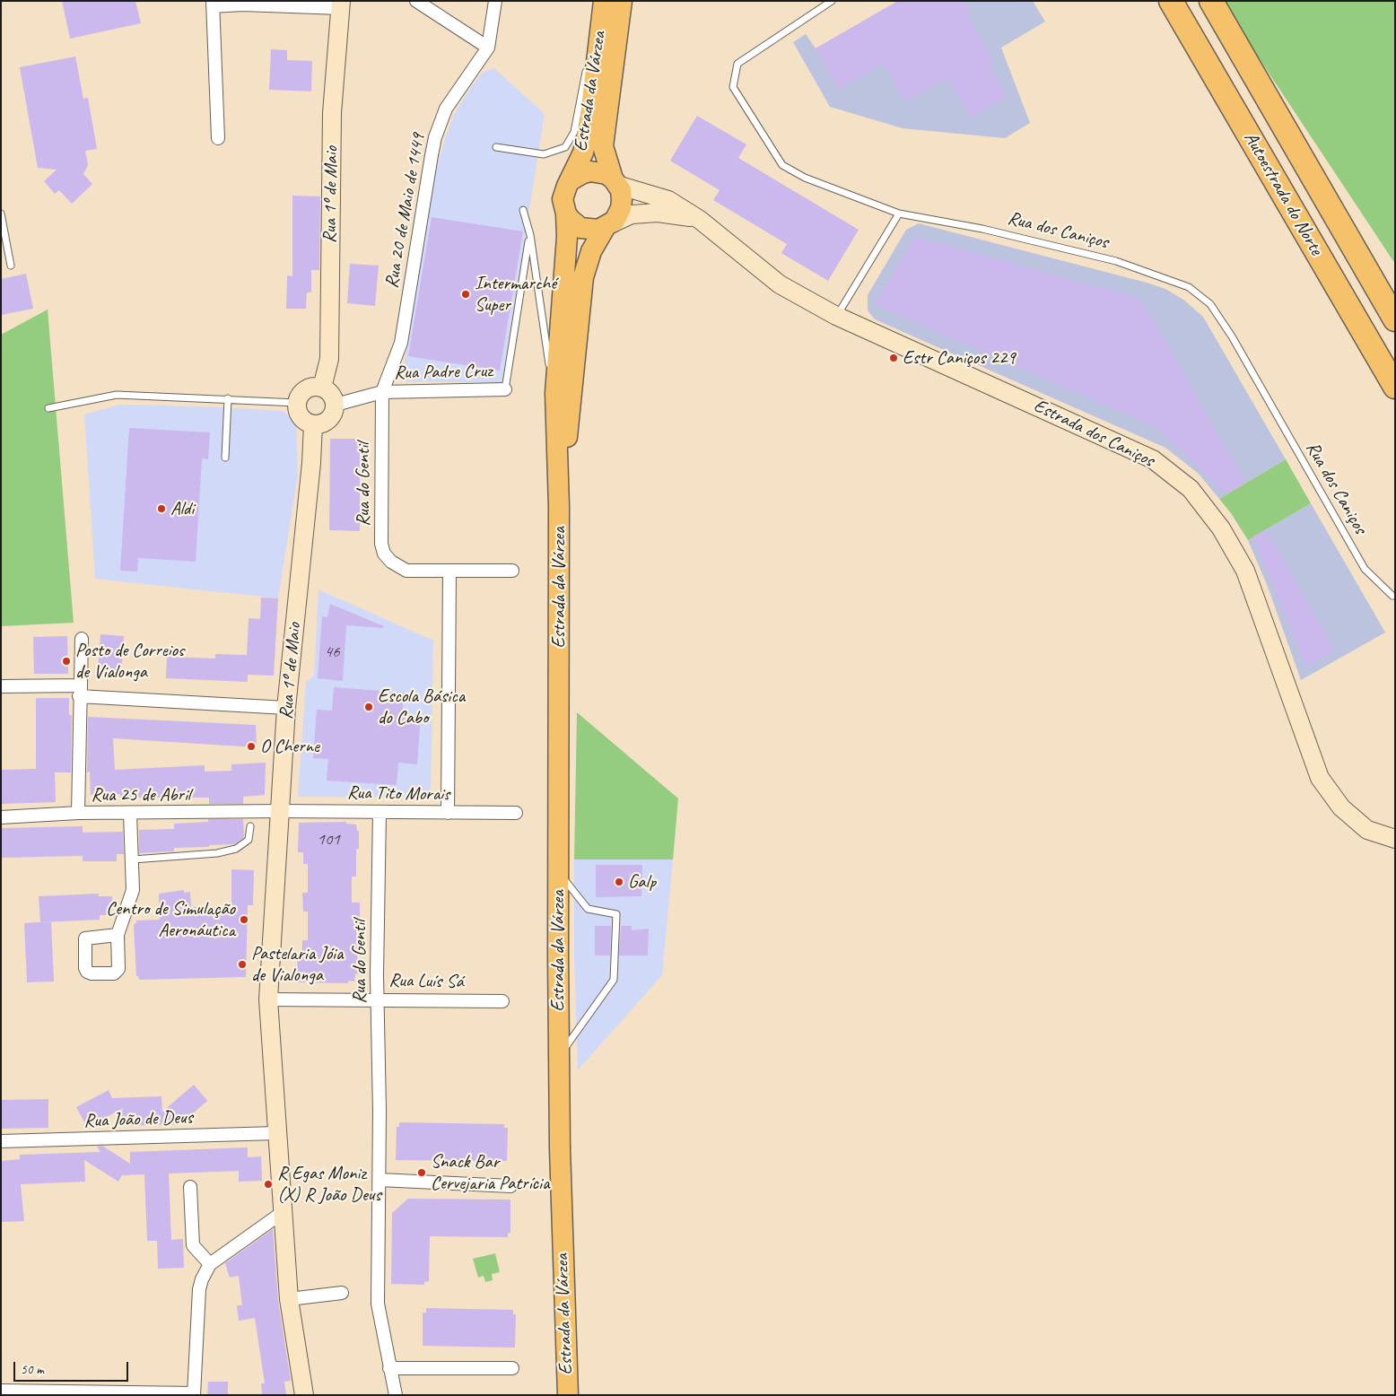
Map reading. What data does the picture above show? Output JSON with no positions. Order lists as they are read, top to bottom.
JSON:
{
  "streets": {
    "highway": ["Autoestrada do Norte"],
    "main road": ["Estrada da Várzea"],
    "street": [
      "Rua 1º de Maio",
      "Rua 20 de Maio de 1449",
      "Rua Padre Cruz",
      "Estrada dos Caniços",
      "Rua do Gentil",
      "Rua Tito Morais",
      "Rua 25 de Abril",
      "Rua Luís Sá",
      "Rua João de Deus"
    ],
    "lane": ["Rua dos Caniços"]
  },
  "crossings": [
    ["Estrada da Várzea", "Estrada dos Caniços"],
    ["Rua 1º de Maio", "Rua Tito Morais"],
    ["Rua 1º de Maio", "Rua 25 de Abril"],
    ["Rua 1º de Maio", "Rua Luís Sá"],
    ["Rua 1º de Maio", "Rua João de Deus"],
    ["Rua 20 de Maio de 1449", "Rua Padre Cruz"],
    ["Rua 20 de Maio de 1449", "Rua do Gentil"],
    ["Rua Padre Cruz", "Rua do Gentil"],
    ["Rua do Gentil", "Rua Tito Morais"],
    ["Rua do Gentil", "Rua Luís Sá"],
    ["Rua Tito Morais", "Rua 25 de Abril"]
  ],
  "places": [
    "Intermarché Super",
    "Estr Caniços 229",
    "Aldi",
    "Posto de Correios de Vialonga",
    "Escola Básica do Cabo",
    "O Cherne",
    "Galp",
    "Centro de Simulação Aeronáutica",
    "Pastelaria Jóia de Vialonga",
    "Snack Bar Cervejaria Patrícia",
    "R Egas Moniz (X) R João Deus"
  ],
  "house_numbers": ["46", "101"],
  "scale_bar": "50 m"
}
